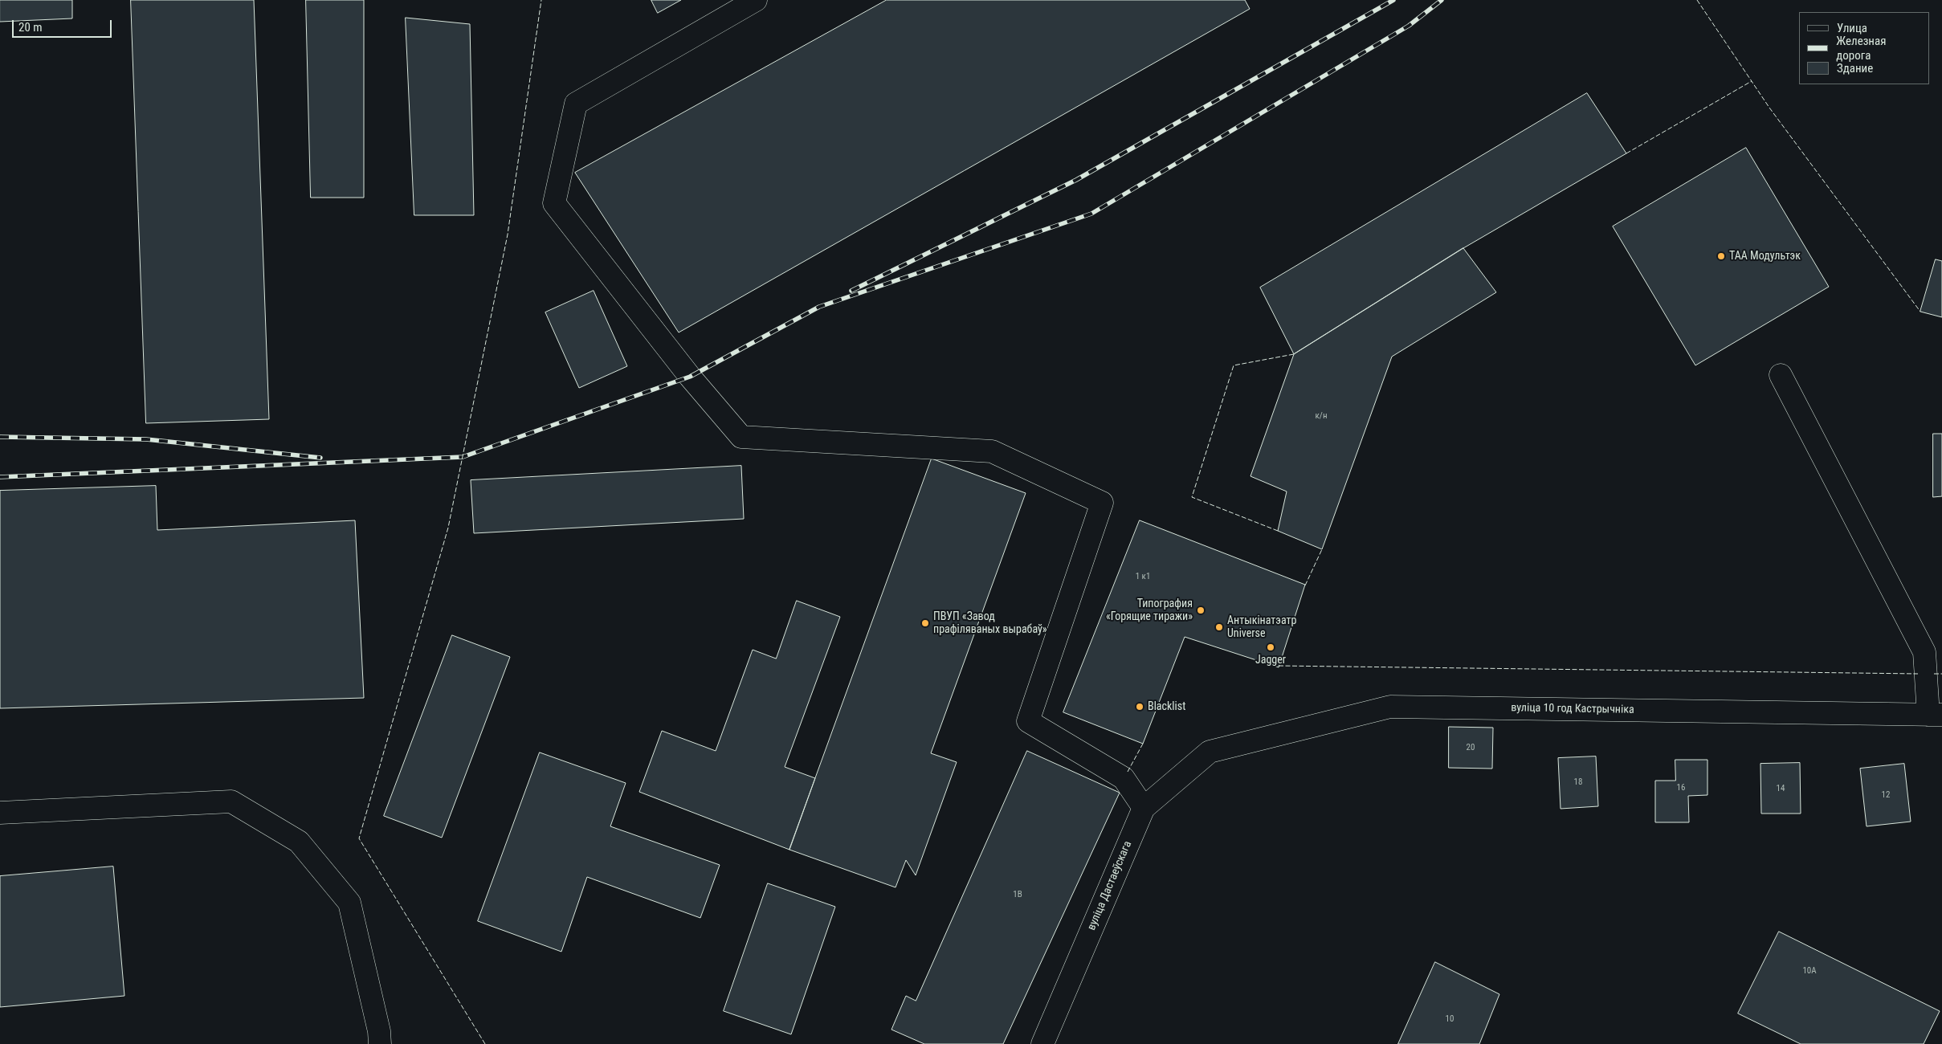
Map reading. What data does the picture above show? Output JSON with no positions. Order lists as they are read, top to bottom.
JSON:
{
  "streets": {
    "street": ["вуліца 10 год Кастрычніка", "вуліца Дастаеўскага"]
  },
  "crossings": [
    ["вуліца 10 год Кастрычніка", "вуліца Дастаеўскага"]
  ],
  "places": [
    "ТАА Модультэк",
    "Типография «Горящие тиражи»",
    "ПВУП «Завод прафіляваных вырабаў»",
    "Антыкінатэатр Universe",
    "Jagger",
    "Blacklist"
  ],
  "house_numbers": [
    "к/н",
    "1 к1",
    "20",
    "18",
    "16",
    "14",
    "12",
    "1В",
    "10А",
    "10"
  ],
  "legend": ["Улица", "Железная дорога", "Здание"],
  "scale_bar": "20 m"
}
